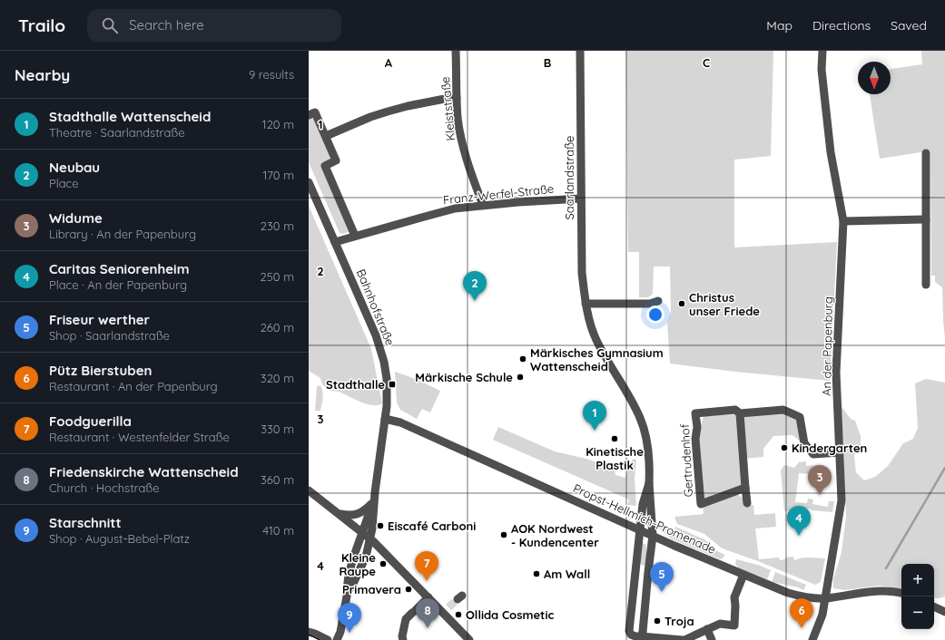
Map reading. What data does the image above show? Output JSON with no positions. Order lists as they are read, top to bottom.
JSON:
{
  "streets": {
    "street": [
      "Kleiststraße",
      "Saarlandstraße",
      "Franz-Werfel-Straße",
      "Bahnhofstraße",
      "An der Papenburg",
      "Gertrudenhof",
      "Propst-Hellmich-Promenade"
    ]
  },
  "crossings": [
    ["Kleiststraße", "Franz-Werfel-Straße"],
    ["Saarlandstraße", "Franz-Werfel-Straße"],
    ["Saarlandstraße", "Propst-Hellmich-Promenade"],
    ["Franz-Werfel-Straße", "Bahnhofstraße"],
    ["Bahnhofstraße", "Propst-Hellmich-Promenade"],
    ["An der Papenburg", "Gertrudenhof"],
    ["An der Papenburg", "Propst-Hellmich-Promenade"]
  ],
  "places": {
    "other": [
      "Christus unser Friede",
      "Märkisches Gymnasium Wattenscheid",
      "Märkische Schule",
      "Kinetische Plastik",
      "Kindergarten",
      "Eiscafé Carboni",
      "AOK Nordwest - Kundencenter",
      "Kleine Raupe",
      "Am Wall",
      "Primavera",
      "Ollida Cosmetic",
      "Troja"
    ],
    "transit": ["Stadthalle"]
  },
  "north": "bottom",
  "page": {
    "header": "Trailo",
    "search": "Search here",
    "nav": ["Map", "Directions", "Saved"],
    "heading": ["Nearby", "9 results"],
    "list": [
      {
        "mark": "1",
        "name": "Stadthalle Wattenscheid",
        "note": "Theatre · Saarlandstraße",
        "value": "120 m"
      },
      {
        "mark": "2",
        "name": "Neubau",
        "note": "Place",
        "value": "170 m"
      },
      {
        "mark": "3",
        "name": "Widume",
        "note": "Library · An der Papenburg",
        "value": "230 m"
      },
      {
        "mark": "4",
        "name": "Caritas Seniorenheim",
        "note": "Place · An der Papenburg",
        "value": "250 m"
      },
      {
        "mark": "5",
        "name": "Friseur werther",
        "note": "Shop · Saarlandstraße",
        "value": "260 m"
      },
      {
        "mark": "6",
        "name": "Pütz Bierstuben",
        "note": "Restaurant · An der Papenburg",
        "value": "320 m"
      },
      {
        "mark": "7",
        "name": "Foodguerilla",
        "note": "Restaurant · Westenfelder Straße",
        "value": "330 m"
      },
      {
        "mark": "8",
        "name": "Friedenskirche Wattenscheid",
        "note": "Church · Hochstraße",
        "value": "360 m"
      },
      {
        "mark": "9",
        "name": "Starschnitt",
        "note": "Shop · August-Bebel-Platz",
        "value": "410 m"
      }
    ],
    "pins": [
      "2",
      "1",
      "3",
      "4",
      "7",
      "5",
      "6",
      "8",
      "9"
    ],
    "map_buttons": ["+", "−"]
  },
  "grid": {
    "columns": ["A", "B", "C"],
    "rows": [
      "1",
      "2",
      "3",
      "4"
    ]
  }
}
